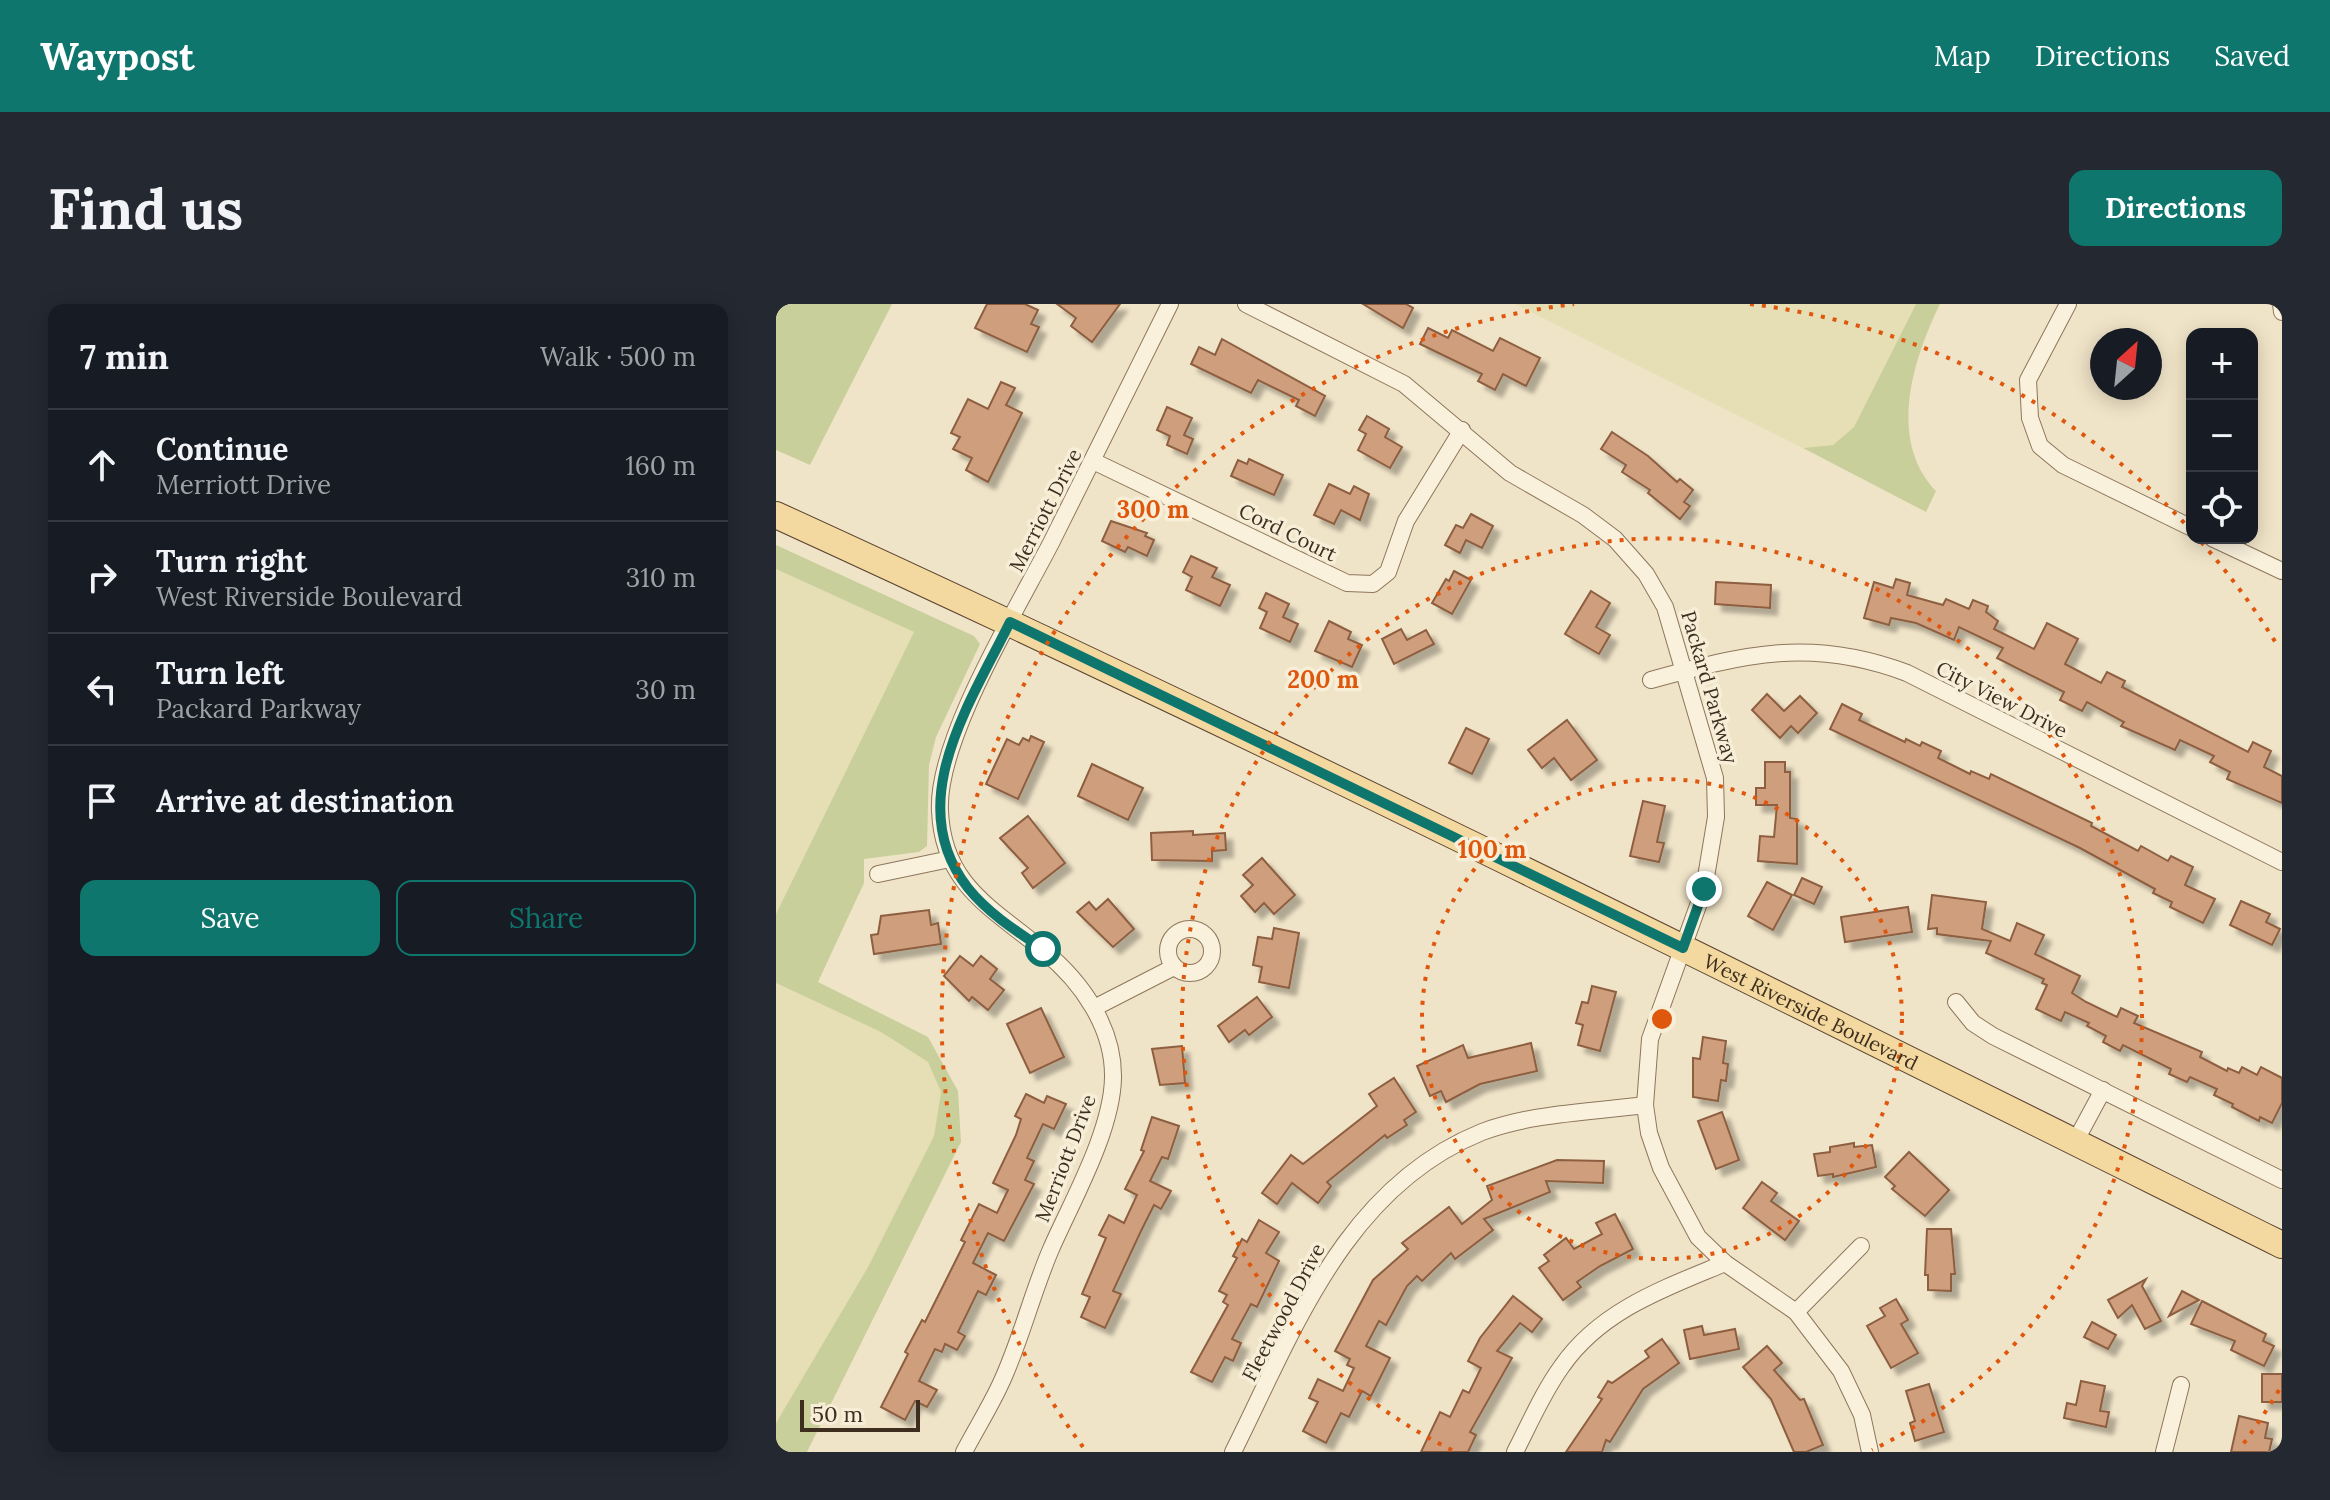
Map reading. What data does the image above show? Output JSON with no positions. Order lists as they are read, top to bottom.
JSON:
{
  "streets": {
    "main road": ["West Riverside Boulevard"],
    "street": [
      "Merriott Drive",
      "Cord Court",
      "Packard Parkway",
      "City View Drive",
      "Fleetwood Drive"
    ]
  },
  "crossings": [
    ["Merriott Drive", "Cord Court"],
    ["Merriott Drive", "West Riverside Boulevard"],
    ["Cord Court", "Packard Parkway"],
    ["Packard Parkway", "City View Drive"],
    ["Packard Parkway", "West Riverside Boulevard"],
    ["Packard Parkway", "Fleetwood Drive"]
  ],
  "scale_bar": "50 m",
  "north": "top right",
  "page": {
    "header": "Waypost",
    "nav": ["Map", "Directions", "Saved"],
    "buttons": [
      "Directions",
      ["Save", "Share"]
    ],
    "title": "Find us",
    "heading": ["7 min", "Walk · 500 m"],
    "map_buttons": ["+", "−"],
    "list": [
      ["Continue", "Merriott Drive", "160 m"],
      ["Turn right", "West Riverside Boulevard", "310 m"],
      ["Turn left", "Packard Parkway", "30 m"],
      "Arrive at destination"
    ],
    "scale": "50 m"
  },
  "rings": ["300 m", "200 m", "100 m"]
}
